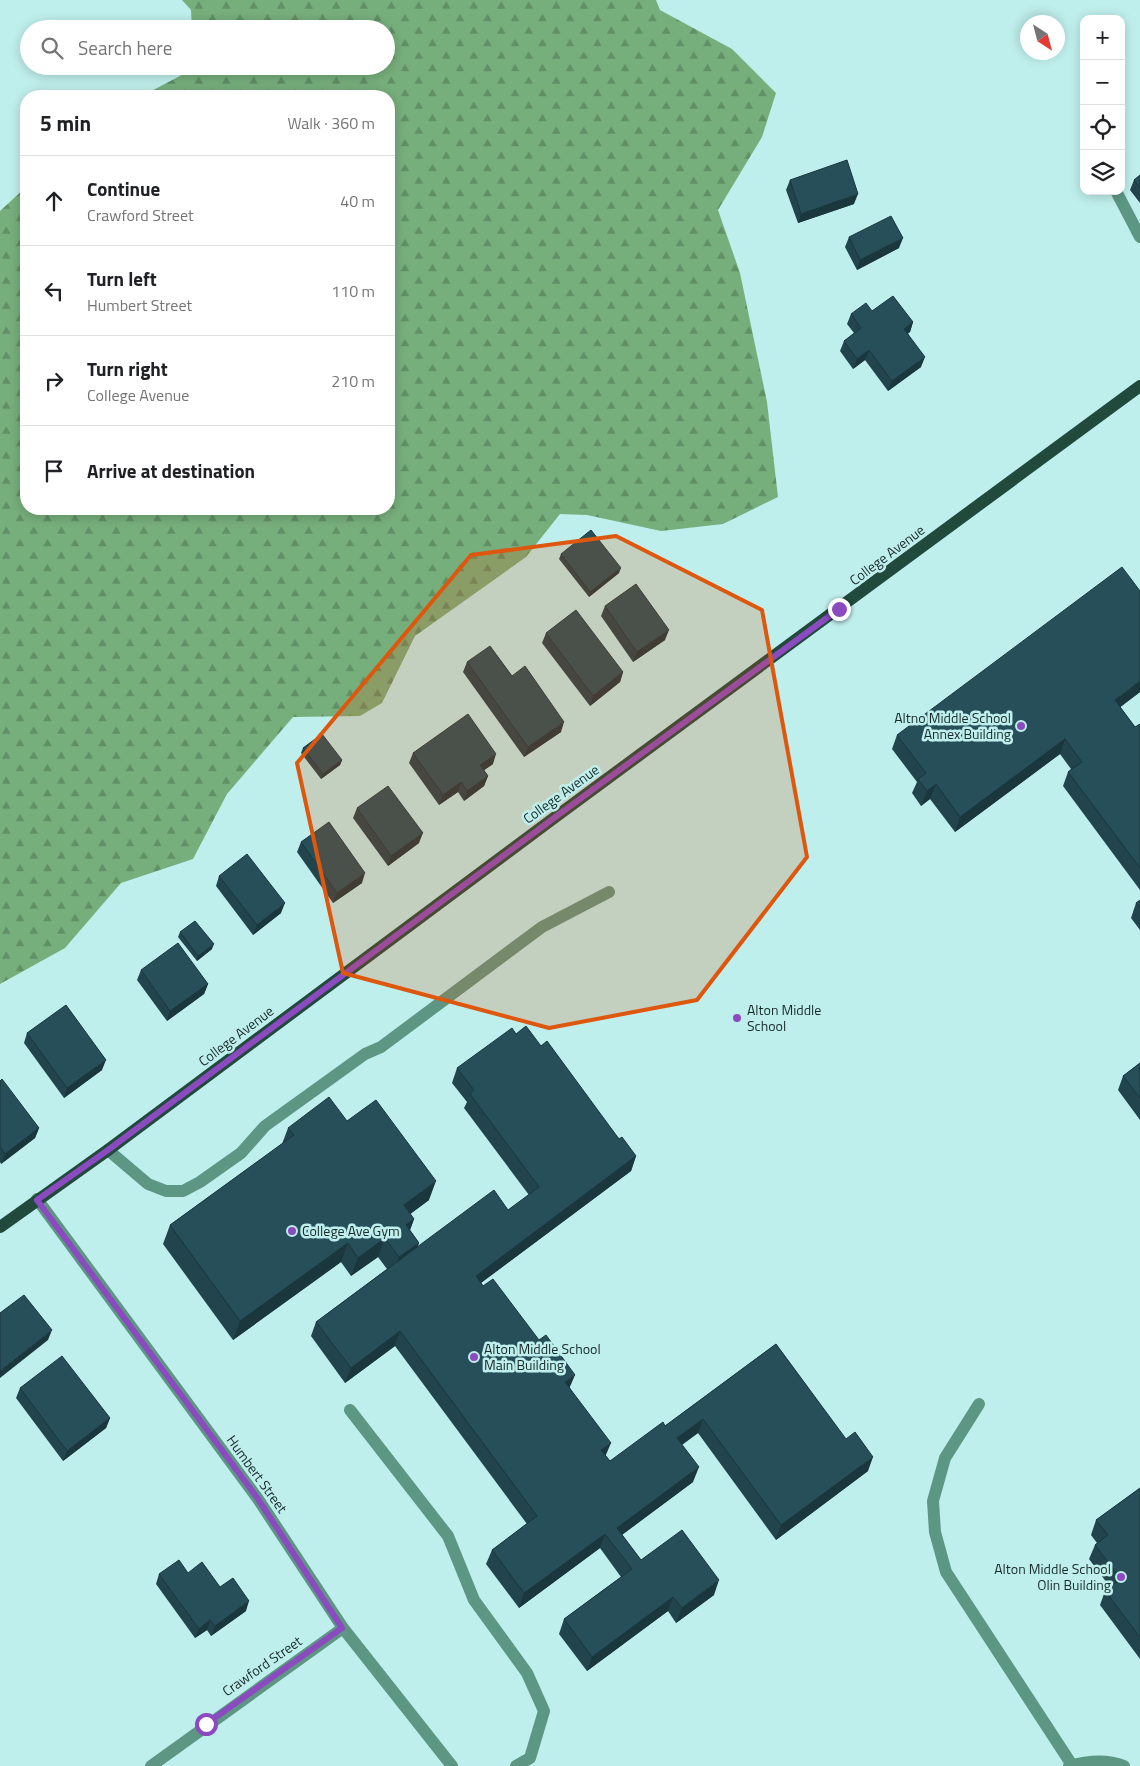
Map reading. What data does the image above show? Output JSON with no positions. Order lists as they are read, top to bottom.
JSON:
{
  "streets": {
    "main road": ["College Avenue"],
    "street": ["Humbert Street", "Crawford Street"]
  },
  "crossings": [
    ["College Avenue", "Humbert Street"],
    ["Humbert Street", "Crawford Street"]
  ],
  "places": [
    "Altno Middle School Annex Building",
    "Alton Middle School",
    "College Ave Gym",
    "Alton Middle School Main Building",
    "Alton Middle School Olin Building"
  ],
  "north": "bottom right",
  "page": {
    "map_buttons": ["+", "−"],
    "search": "Search here",
    "heading": ["5 min", "Walk · 360 m"],
    "list": [
      ["Continue", "Crawford Street", "40 m"],
      ["Turn left", "Humbert Street", "110 m"],
      ["Turn right", "College Avenue", "210 m"],
      "Arrive at destination"
    ]
  }
}
